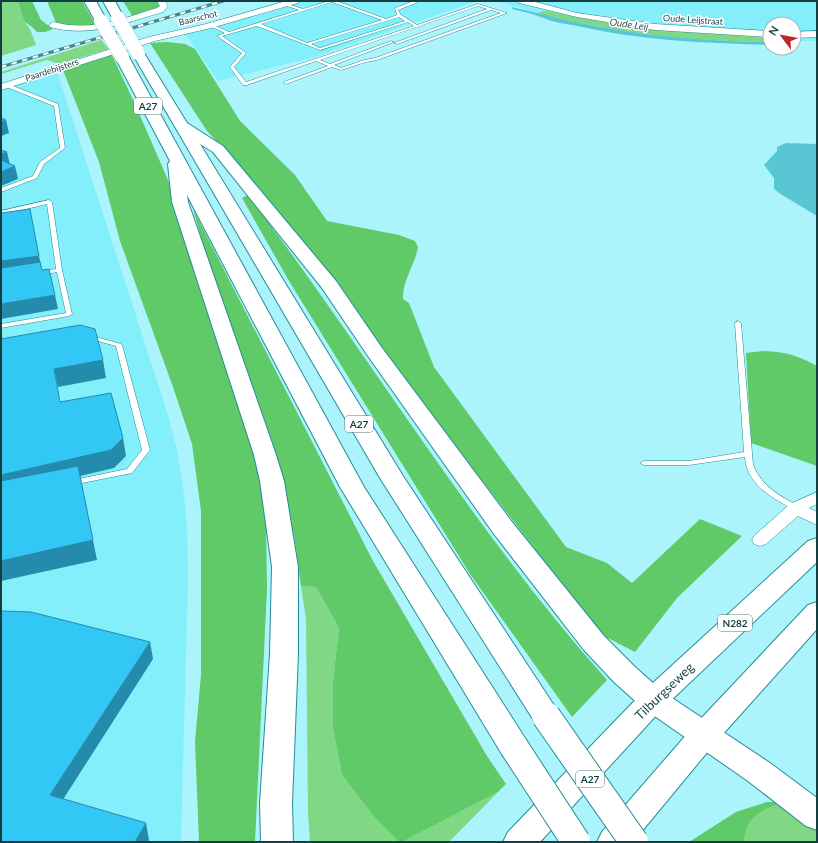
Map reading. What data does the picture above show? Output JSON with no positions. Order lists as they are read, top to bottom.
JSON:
{
  "streets": {
    "main road": ["A27", "N282", "Tilburgseweg"],
    "street": ["Baarschot", "Oude Leijstraat", "Paardebijsters"]
  },
  "crossings": [
    ["Baarschot", "Paardebijsters"],
    ["A27", "Tilburgseweg"]
  ],
  "water": ["Oude Leij"],
  "north": "top left"
}
